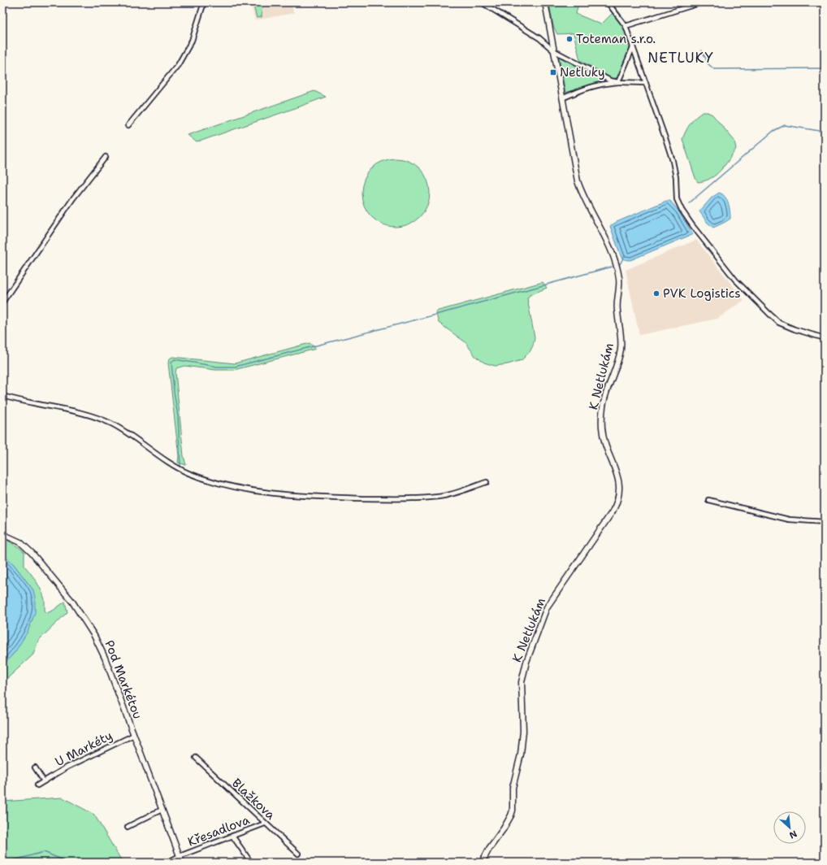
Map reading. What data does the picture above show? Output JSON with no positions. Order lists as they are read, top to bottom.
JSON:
{
  "streets": {
    "street": [
      "K Netlukám",
      "Pod Markétou",
      "U Markéty",
      "Blažkova",
      "Křesadlova"
    ]
  },
  "crossings": [
    ["Pod Markétou", "U Markéty"],
    ["Pod Markétou", "Křesadlova"],
    ["Blažkova", "Křesadlova"]
  ],
  "districts": ["NETLUKY"],
  "places": {
    "other": ["Toteman s.r.o.", "PVK Logistics"],
    "transit": ["Netluky"]
  },
  "north": "bottom right"
}
